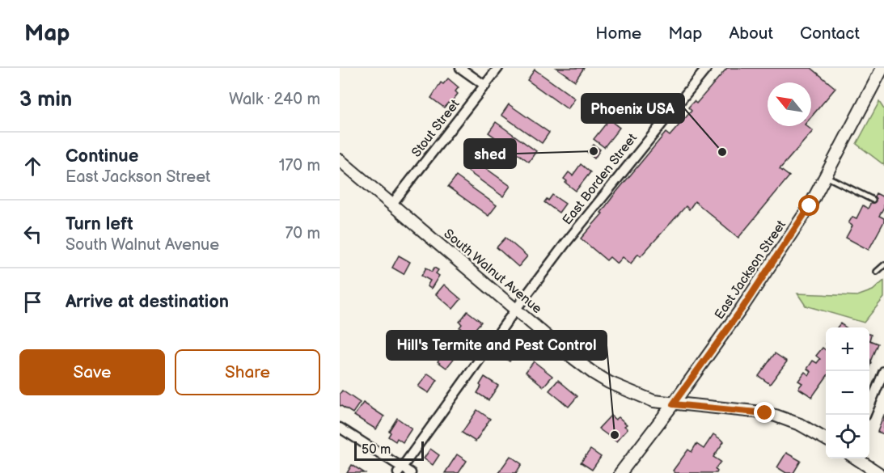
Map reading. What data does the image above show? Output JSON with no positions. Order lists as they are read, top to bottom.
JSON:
{
  "streets": {
    "street": [
      "Stout Street",
      "East Borden Street",
      "East Jackson Street",
      "South Walnut Avenue"
    ]
  },
  "crossings": [
    ["Stout Street", "South Walnut Avenue"],
    ["East Borden Street", "South Walnut Avenue"],
    ["East Jackson Street", "South Walnut Avenue"]
  ],
  "places": ["shed", "Phoenix USA", "Hill's Termite and Pest Control"],
  "scale_bar": "50 m",
  "north": "top left",
  "page": {
    "header": "Map",
    "nav": [
      "Home",
      "Map",
      "About",
      "Contact"
    ],
    "heading": ["3 min", "Walk · 240 m"],
    "list": [
      ["Continue", "East Jackson Street", "170 m"],
      ["Turn left", "South Walnut Avenue", "70 m"],
      "Arrive at destination"
    ],
    "map_buttons": ["+", "−"],
    "buttons": ["Save", "Share"],
    "scale": "50 m"
  }
}
